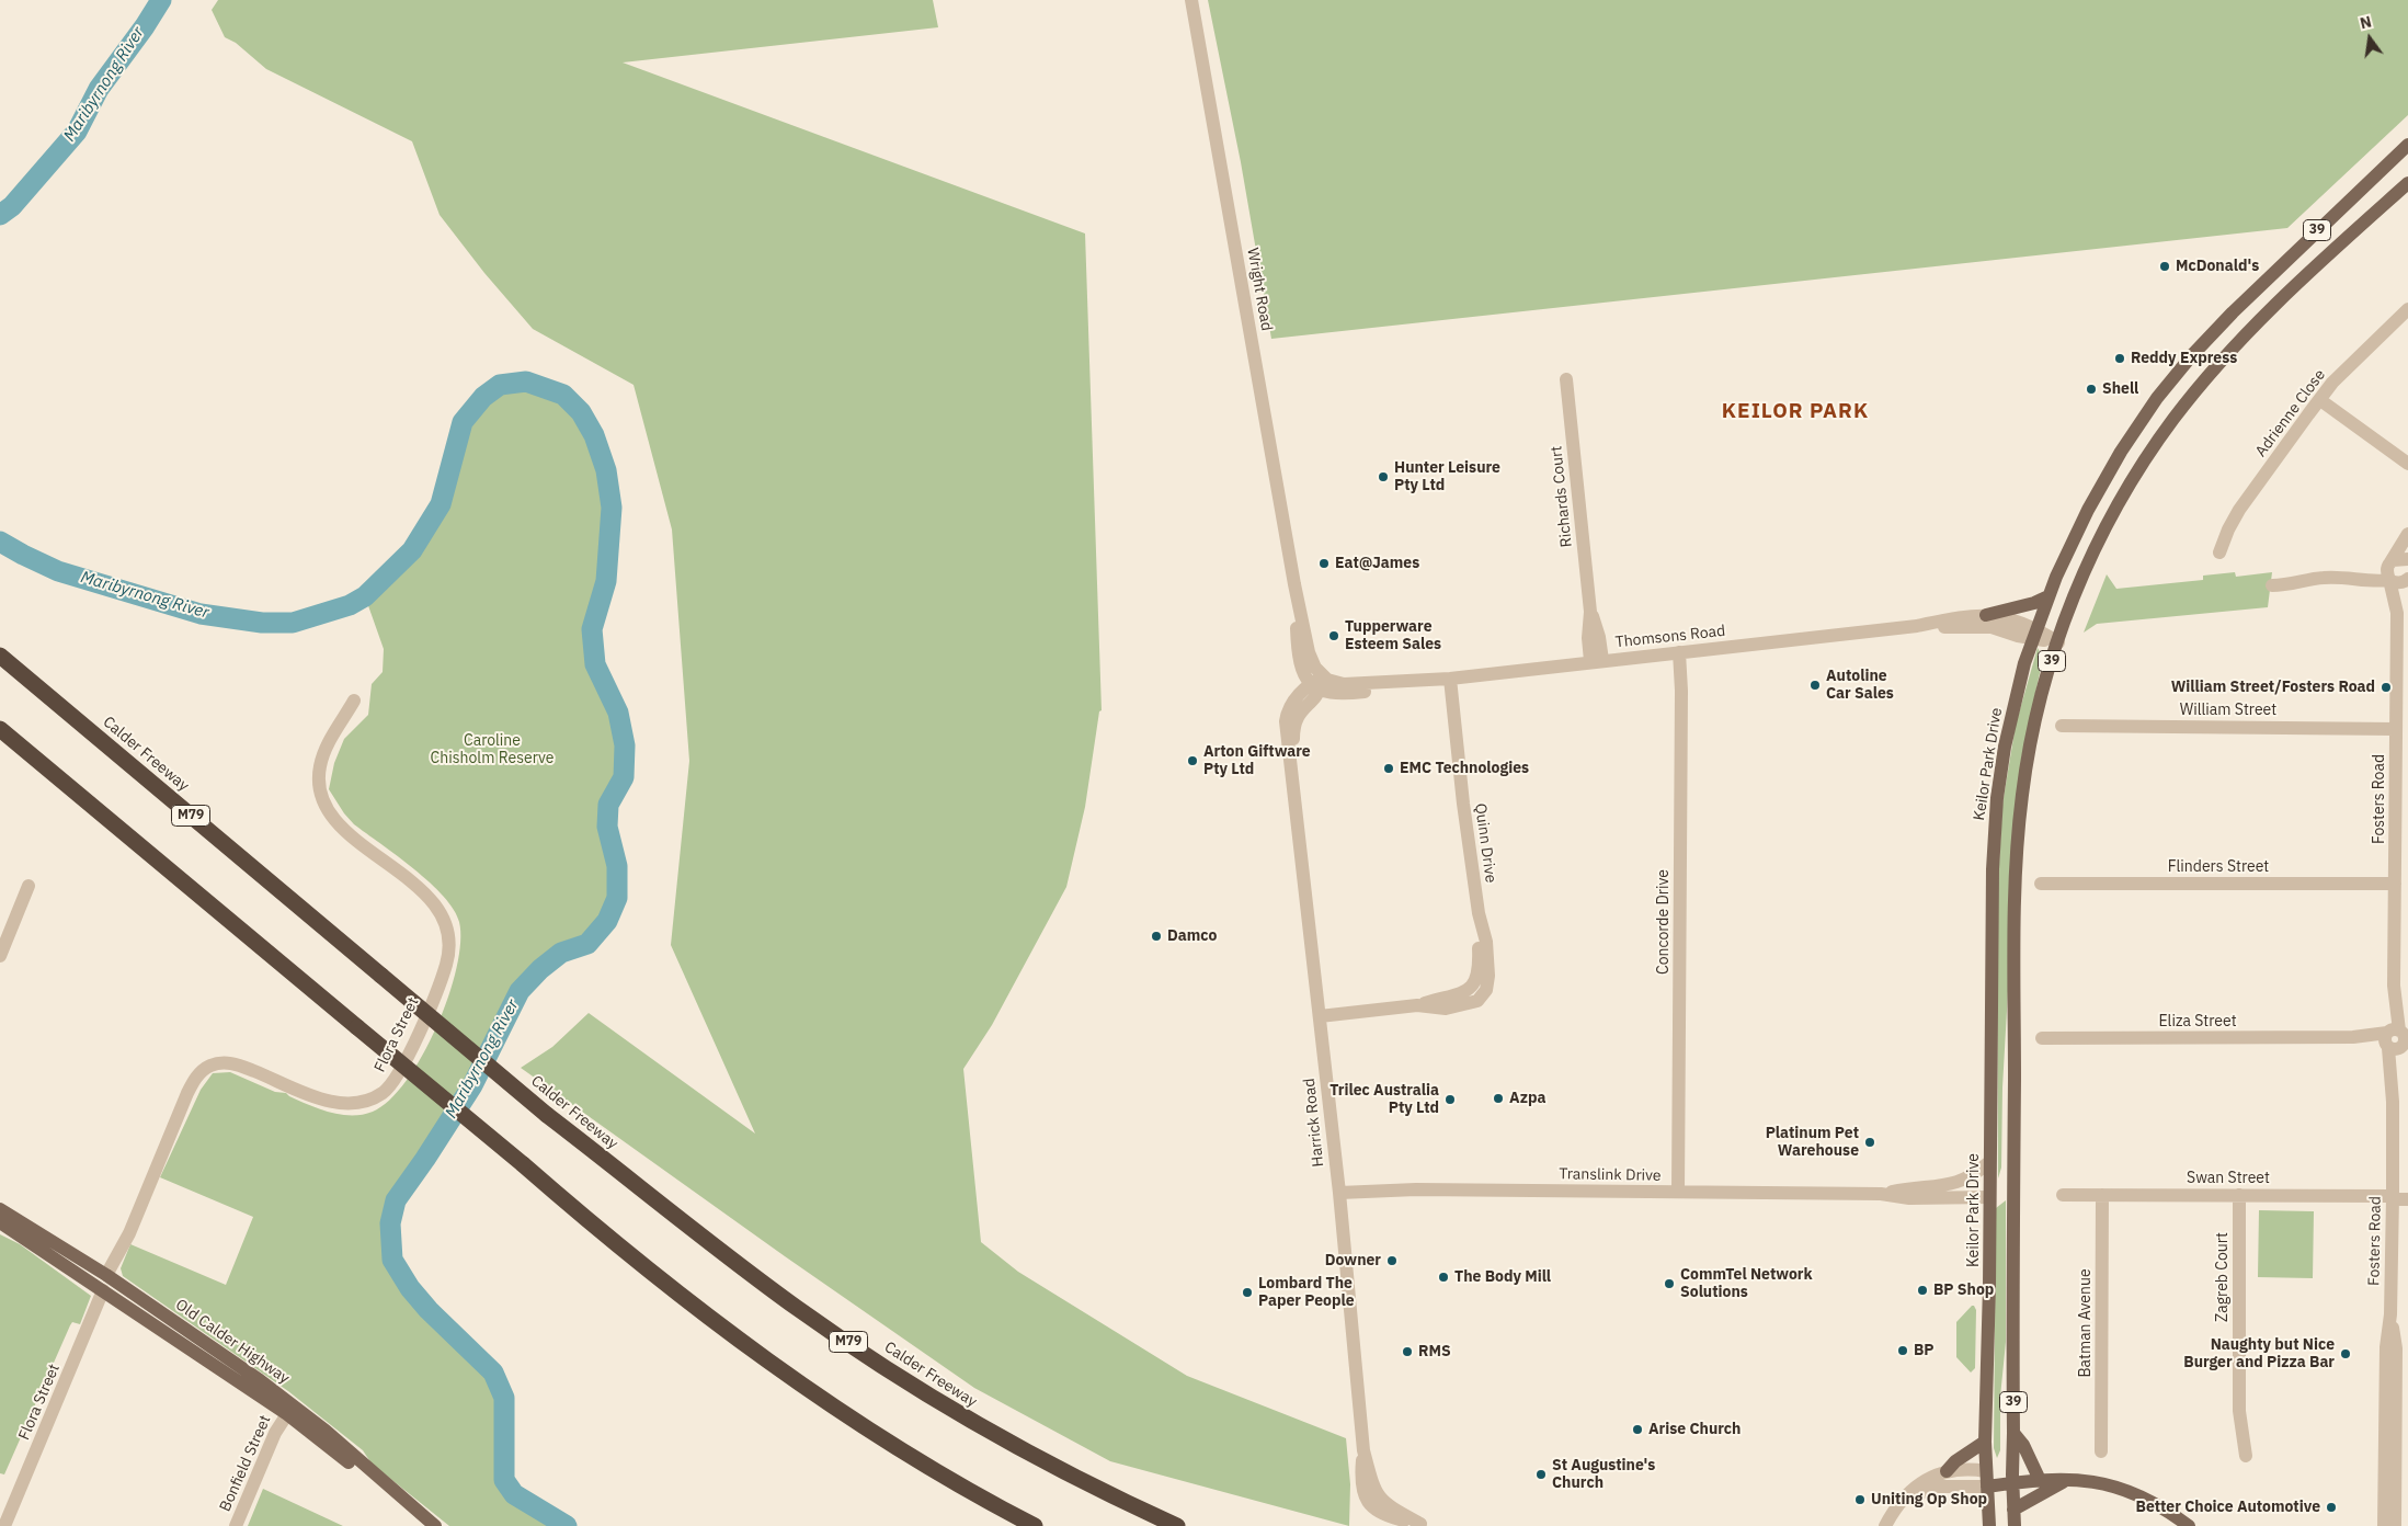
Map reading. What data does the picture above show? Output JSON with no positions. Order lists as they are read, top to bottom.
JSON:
{
  "streets": {
    "highway": ["Calder Freeway", "M79"],
    "main road": ["39", "Keilor Park Drive", "Old Calder Highway"],
    "street": [
      "Wright Road",
      "Adrienne Close",
      "Richards Court",
      "Thomsons Road",
      "William Street",
      "Fosters Road",
      "Quinn Drive",
      "Flinders Street",
      "Concorde Drive",
      "Eliza Street",
      "Flora Street",
      "Harrick Road",
      "Translink Drive",
      "Swan Street",
      "Zagreb Court",
      "Batman Avenue",
      "Bonfield Street"
    ]
  },
  "crossings": [
    ["39", "Thomsons Road"],
    ["Wright Road", "Thomsons Road"],
    ["Wright Road", "Harrick Road"],
    ["Richards Court", "Thomsons Road"],
    ["Thomsons Road", "Keilor Park Drive"],
    ["Thomsons Road", "Quinn Drive"],
    ["Thomsons Road", "Concorde Drive"],
    ["Thomsons Road", "Harrick Road"],
    ["William Street", "Fosters Road"],
    ["Keilor Park Drive", "Translink Drive"],
    ["Fosters Road", "Flinders Street"],
    ["Fosters Road", "Eliza Street"],
    ["Fosters Road", "Swan Street"],
    ["Quinn Drive", "Harrick Road"],
    ["Concorde Drive", "Translink Drive"],
    ["Flora Street", "Old Calder Highway"],
    ["Harrick Road", "Translink Drive"],
    ["Swan Street", "Zagreb Court"],
    ["Swan Street", "Batman Avenue"],
    ["Old Calder Highway", "Bonfield Street"]
  ],
  "districts": ["KEILOR PARK"],
  "water": ["Maribyrnong River"],
  "parks": ["Caroline Chisholm Reserve"],
  "places": [
    "McDonald's",
    "Reddy Express",
    "Shell",
    "Hunter Leisure Pty Ltd",
    "Eat@James",
    "Tupperware Esteem Sales",
    "Autoline Car Sales",
    "William Street/Fosters Road",
    "Arton Giftware Pty Ltd",
    "EMC Technologies",
    "Damco",
    "Azpa",
    "Trilec Australia Pty Ltd",
    "Platinum Pet Warehouse",
    "Downer",
    "The Body Mill",
    "CommTel Network Solutions",
    "BP Shop",
    "Lombard The Paper People",
    "BP",
    "RMS",
    "Naughty but Nice Burger and Pizza Bar",
    "Arise Church",
    "St Augustine's Church",
    "Uniting Op Shop",
    "Better Choice Automotive"
  ],
  "north": "top"
}
